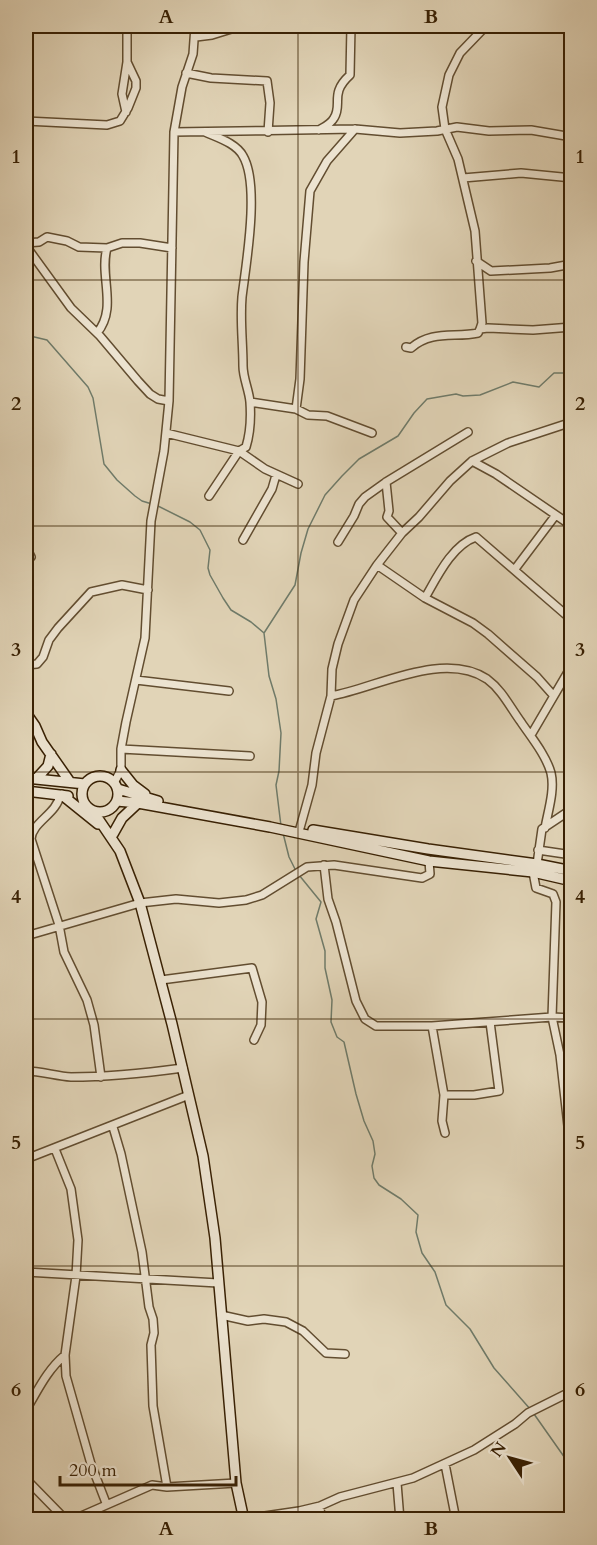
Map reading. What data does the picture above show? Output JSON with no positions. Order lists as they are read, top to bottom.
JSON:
{
  "scale_bar": "200 m",
  "north": "top left",
  "grid": {
    "columns": ["A", "B"],
    "rows": [
      "1",
      "2",
      "3",
      "4",
      "5",
      "6"
    ]
  }
}
